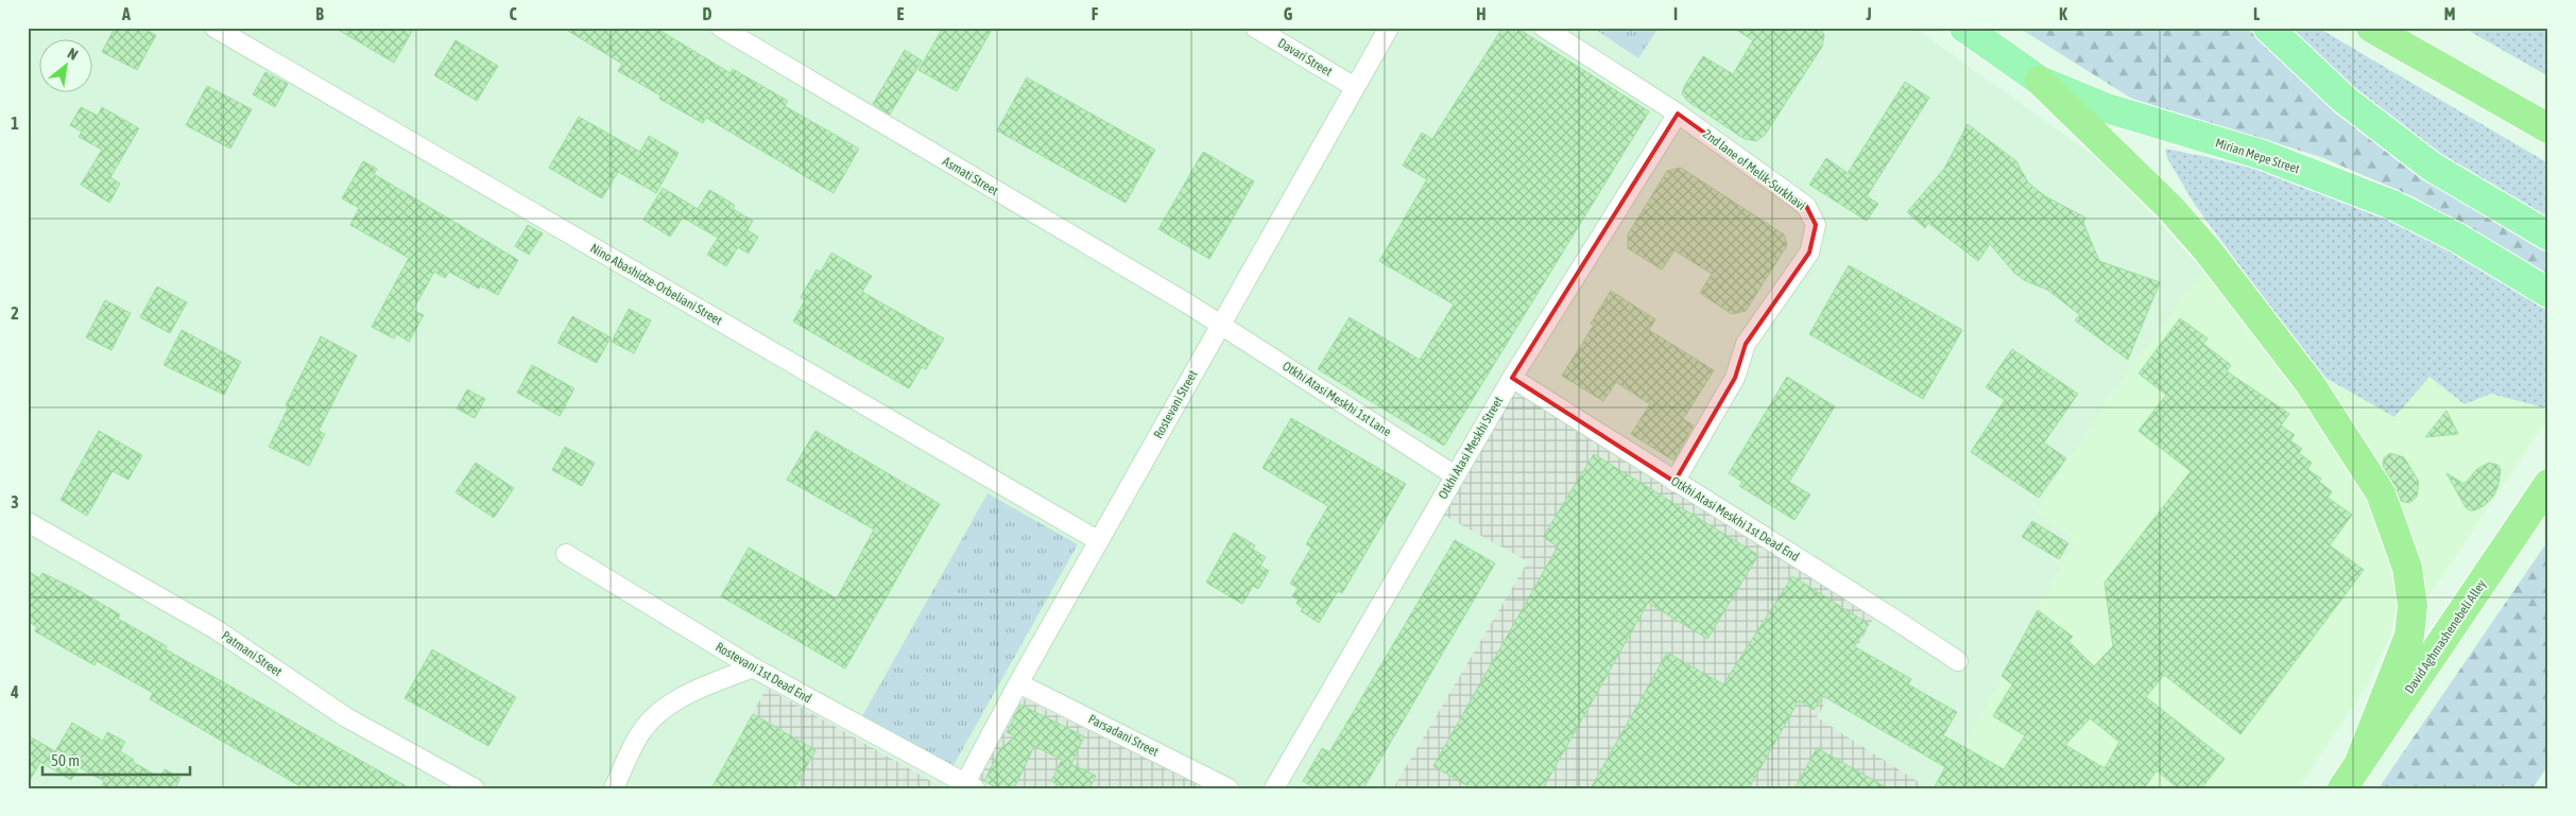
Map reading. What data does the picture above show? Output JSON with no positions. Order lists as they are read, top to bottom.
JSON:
{
  "streets": {
    "highway": ["David Aghmashenebeli Alley"],
    "main road": ["Mirian Mepe Street"],
    "street": [
      "Davari Street",
      "2nd lane of Melik-Surkhavi",
      "Asmati Street",
      "Nino Abashidze-Orbeliani Street",
      "Otkhi Atasi Meskhi 1st Lane",
      "Rostevani Street",
      "Otkhi Atasi Meskhi Street",
      "Otkhi Atasi Meskhi 1st Dead End",
      "Patmani Street",
      "Rostevani 1st Dead End",
      "Parsadani Street"
    ]
  },
  "crossings": [
    ["Davari Street", "Rostevani Street"],
    ["2nd lane of Melik-Surkhavi", "Otkhi Atasi Meskhi Street"],
    ["2nd lane of Melik-Surkhavi", "Otkhi Atasi Meskhi 1st Dead End"],
    ["Asmati Street", "Otkhi Atasi Meskhi 1st Lane"],
    ["Asmati Street", "Rostevani Street"],
    ["Nino Abashidze-Orbeliani Street", "Rostevani Street"],
    ["Otkhi Atasi Meskhi 1st Lane", "Rostevani Street"],
    ["Otkhi Atasi Meskhi 1st Lane", "Otkhi Atasi Meskhi Street"],
    ["Rostevani Street", "Rostevani 1st Dead End"],
    ["Rostevani Street", "Parsadani Street"],
    ["Otkhi Atasi Meskhi Street", "Otkhi Atasi Meskhi 1st Dead End"]
  ],
  "scale_bar": "50 m",
  "north": "top right",
  "grid": {
    "columns": [
      "A",
      "B",
      "C",
      "D",
      "E",
      "F",
      "G",
      "H",
      "I",
      "J",
      "K",
      "L",
      "M"
    ],
    "rows": [
      "1",
      "2",
      "3",
      "4"
    ]
  }
}
